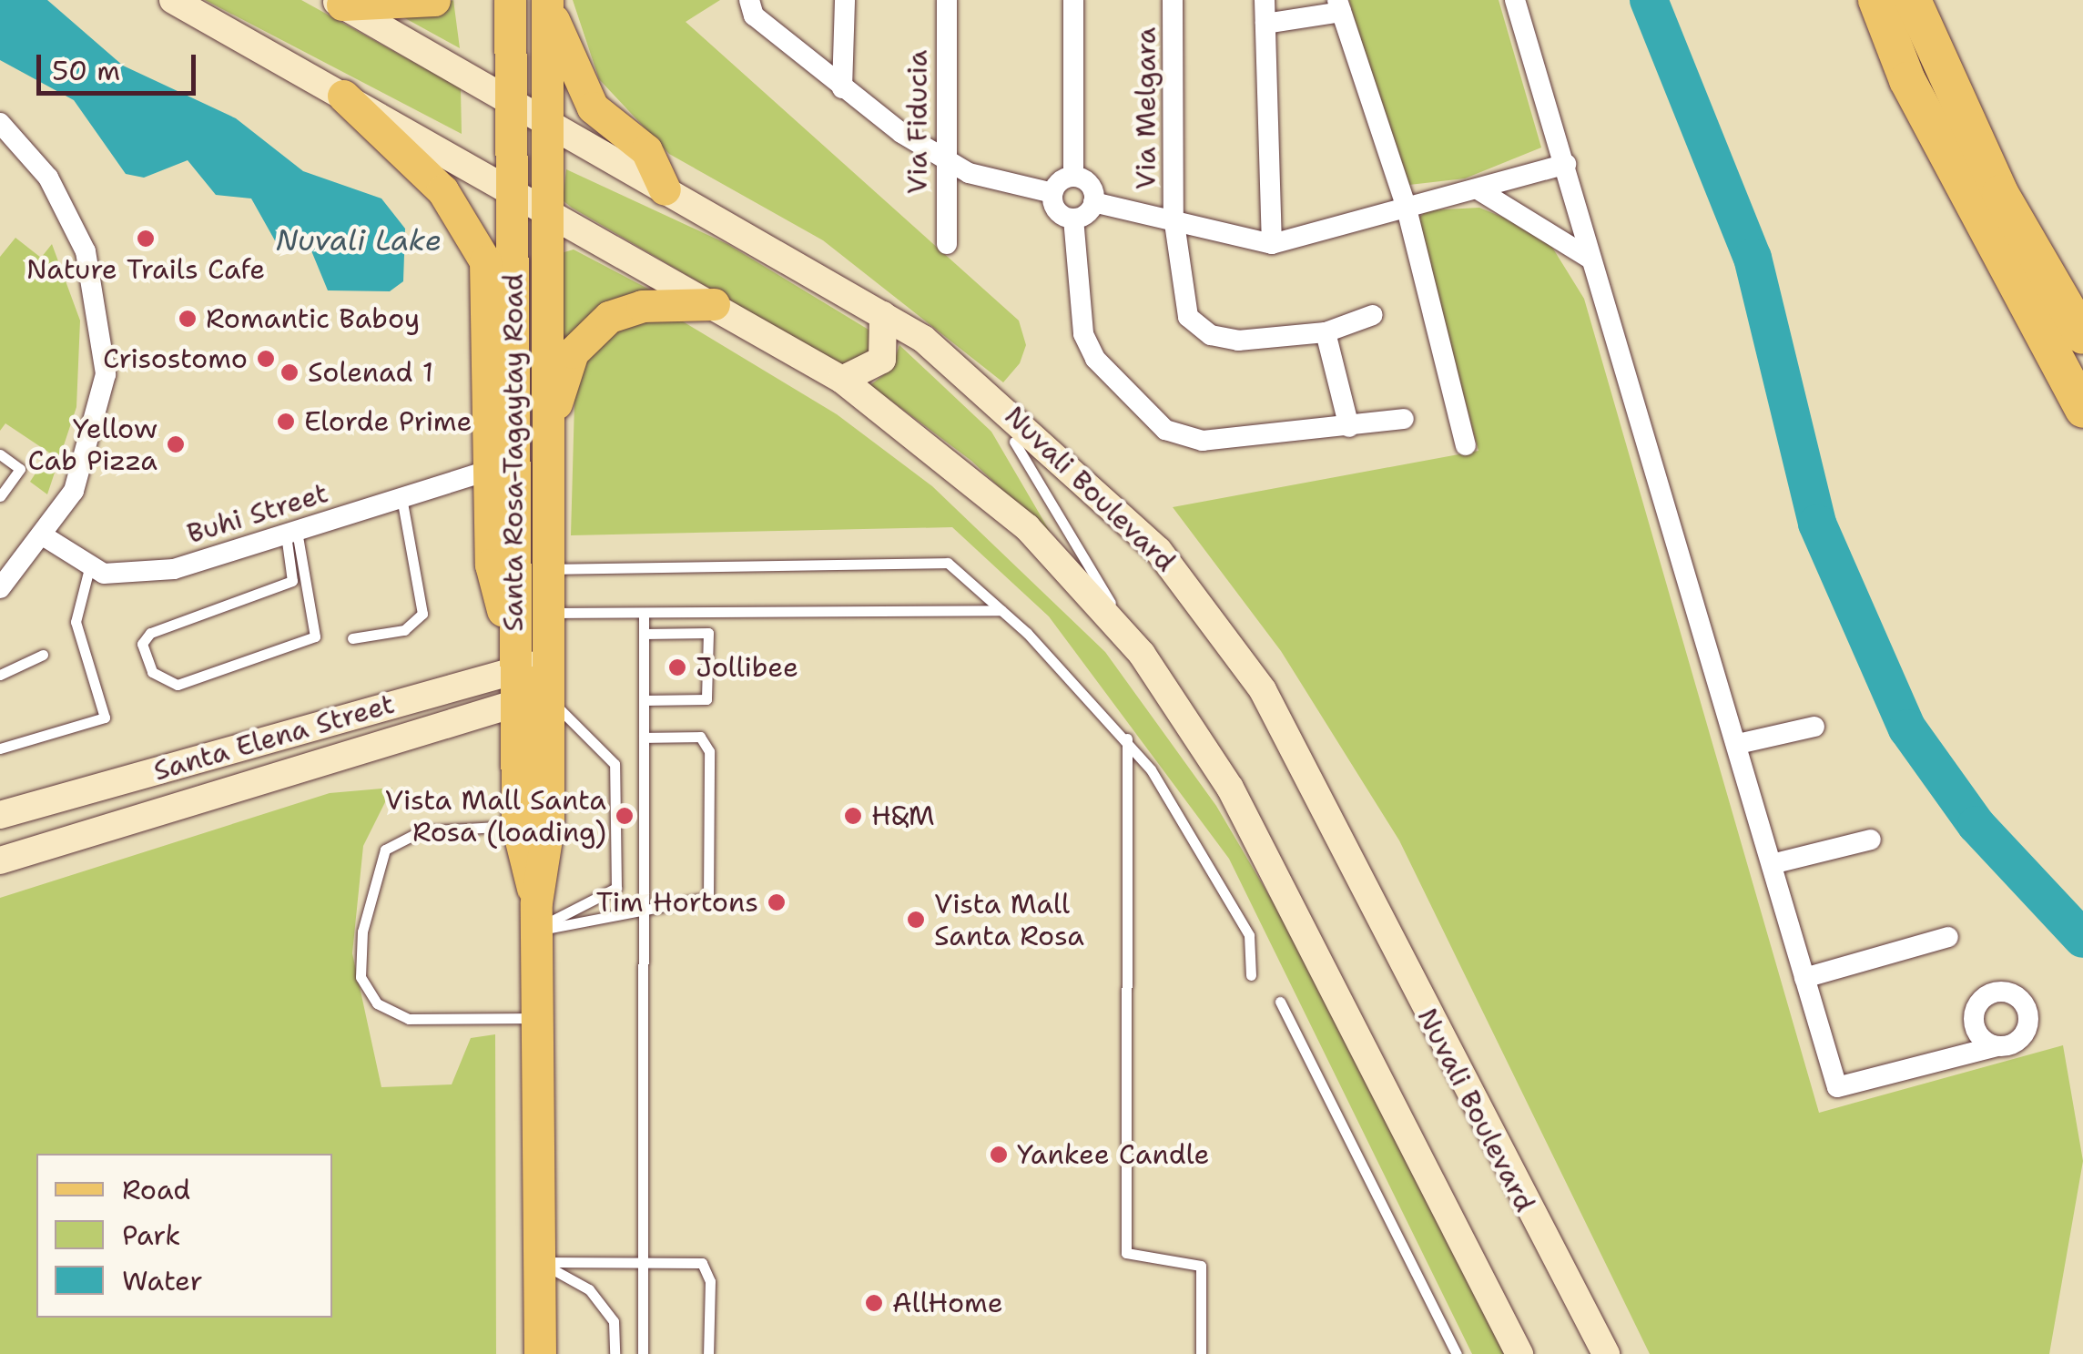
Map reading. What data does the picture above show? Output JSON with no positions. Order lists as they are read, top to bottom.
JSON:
{
  "streets": {
    "main road": ["Santa Rosa-Tagaytay Road", "Nuvali Boulevard", "Santa Elena Street"],
    "street": ["Via Melgara", "Via Fiducia", "Buhi Street"]
  },
  "crossings": [
    ["Santa Rosa-Tagaytay Road", "Nuvali Boulevard"],
    ["Santa Rosa-Tagaytay Road", "Santa Elena Street"]
  ],
  "water": ["Nuvali Lake"],
  "places": [
    "Nature Trails Cafe",
    "Romantic Baboy",
    "Crisostomo",
    "Solenad 1",
    "Elorde Prime",
    "Yellow Cab Pizza",
    "Jollibee",
    "Vista Mall Santa Rosa (loading)",
    "H&M",
    "Tim Hortons",
    "Vista Mall Santa Rosa",
    "Yankee Candle",
    "AllHome"
  ],
  "legend": ["Road", "Park", "Water"],
  "scale_bar": "50 m"
}
